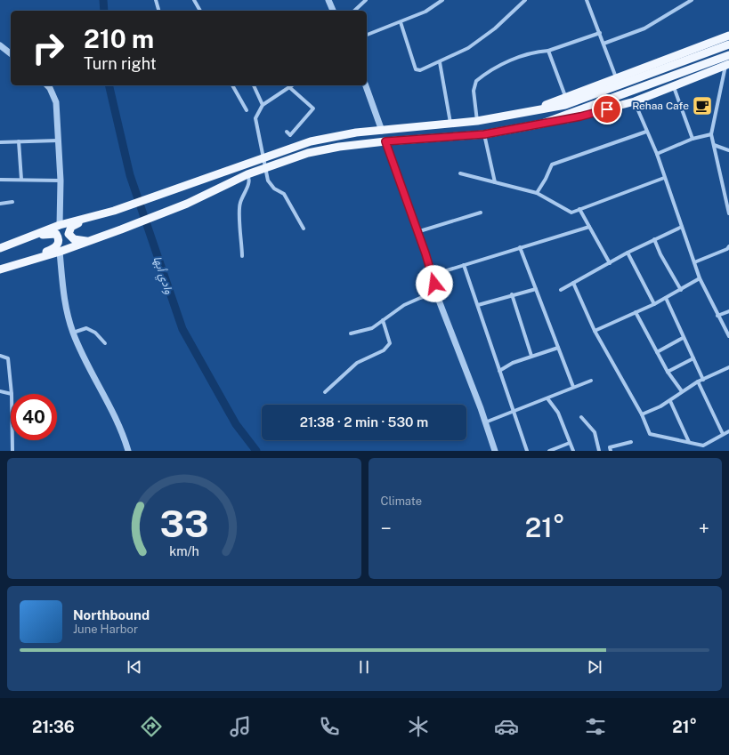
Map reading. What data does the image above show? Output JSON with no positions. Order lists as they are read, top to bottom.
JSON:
{
  "water": ["وادي أبها"],
  "places": {
    "cafe": ["Rehaa Cafe"]
  },
  "page": {
    "turn": ["210 m", "Turn right"],
    "limit": "40",
    "trip": "21:38 · 2 min · 530 m",
    "tile": "Climate",
    "heat": ["−", "21°", "+"],
    "song": ["Northbound", "June Harbor"],
    "tabs": ["21:36", "21°"],
    "gauge": ["33", "km/h"]
  }
}
